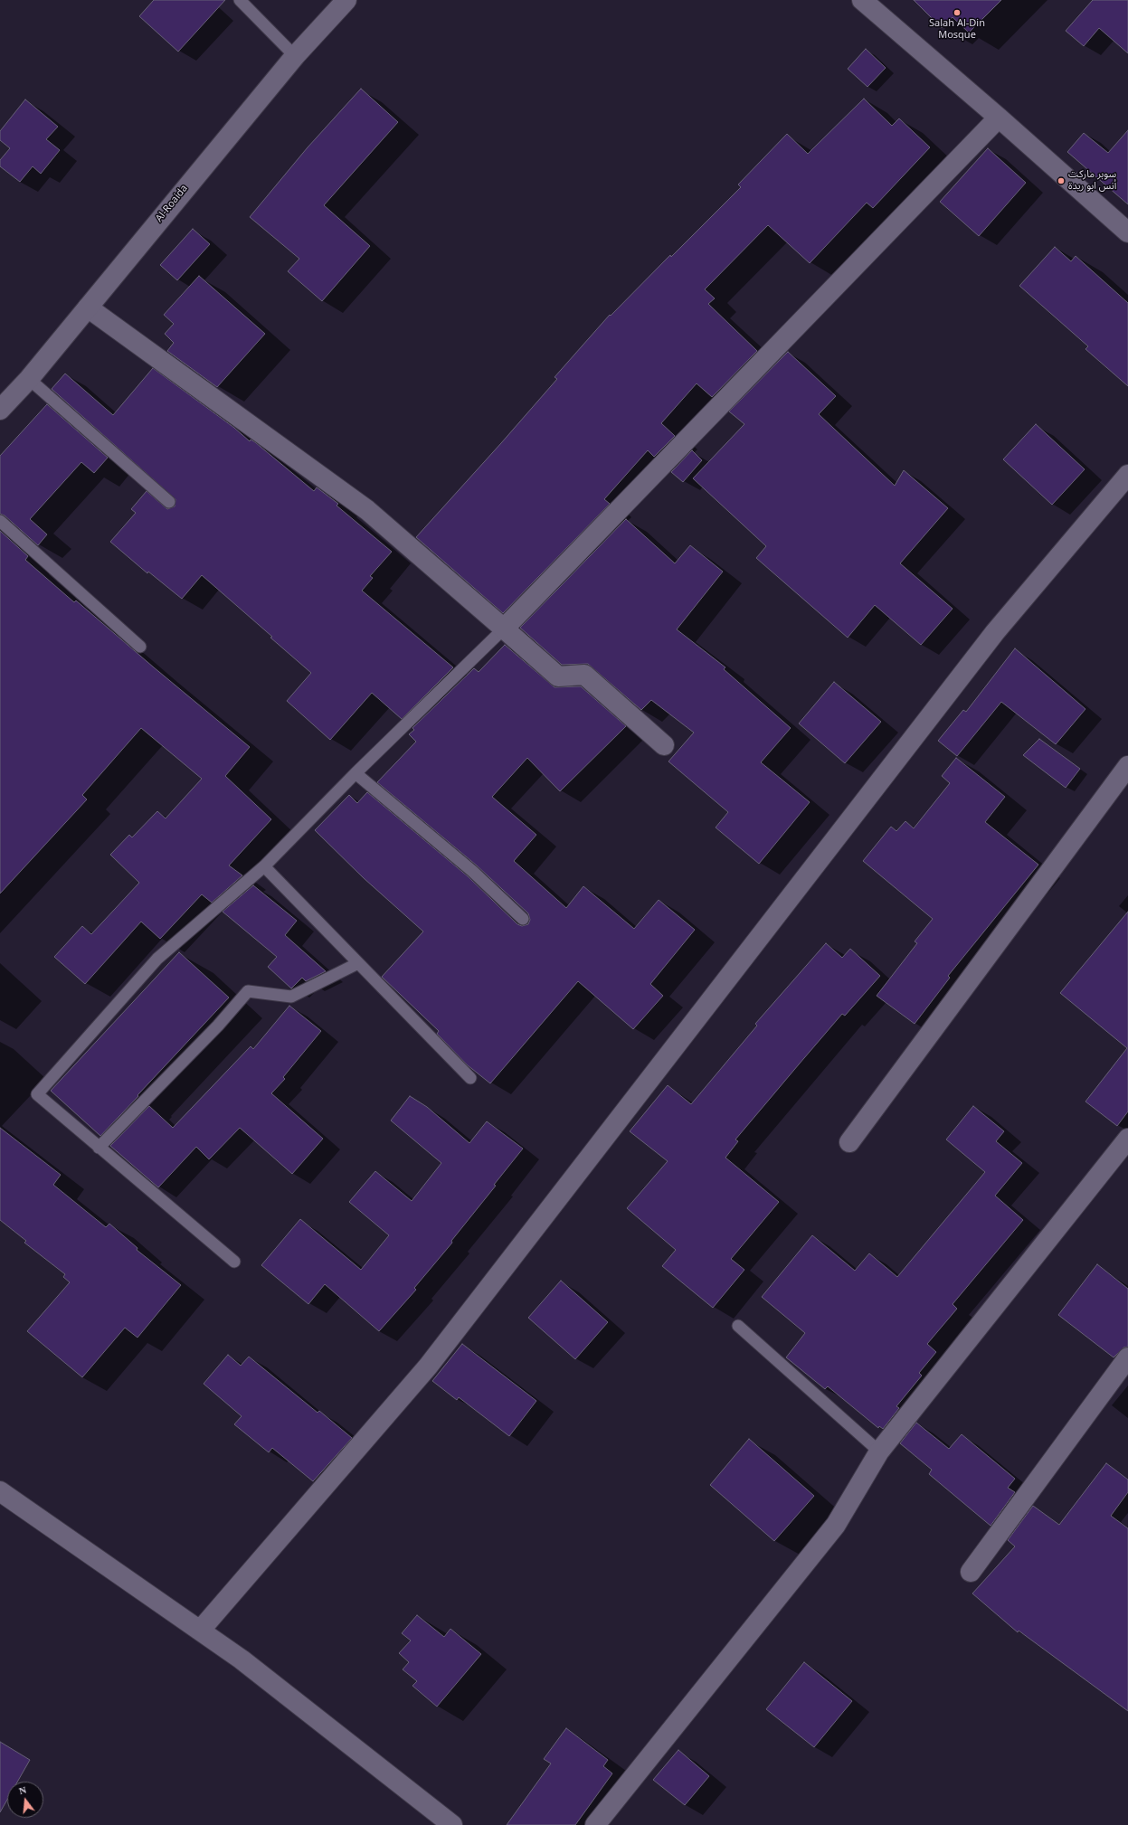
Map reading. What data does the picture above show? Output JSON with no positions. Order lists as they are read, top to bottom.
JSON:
{
  "streets": {
    "street": ["Al-Roaida"]
  },
  "places": ["Salah Al-Din Mosque", "سوبر ماركت أنس ابو ريدة"],
  "north": "top"
}
